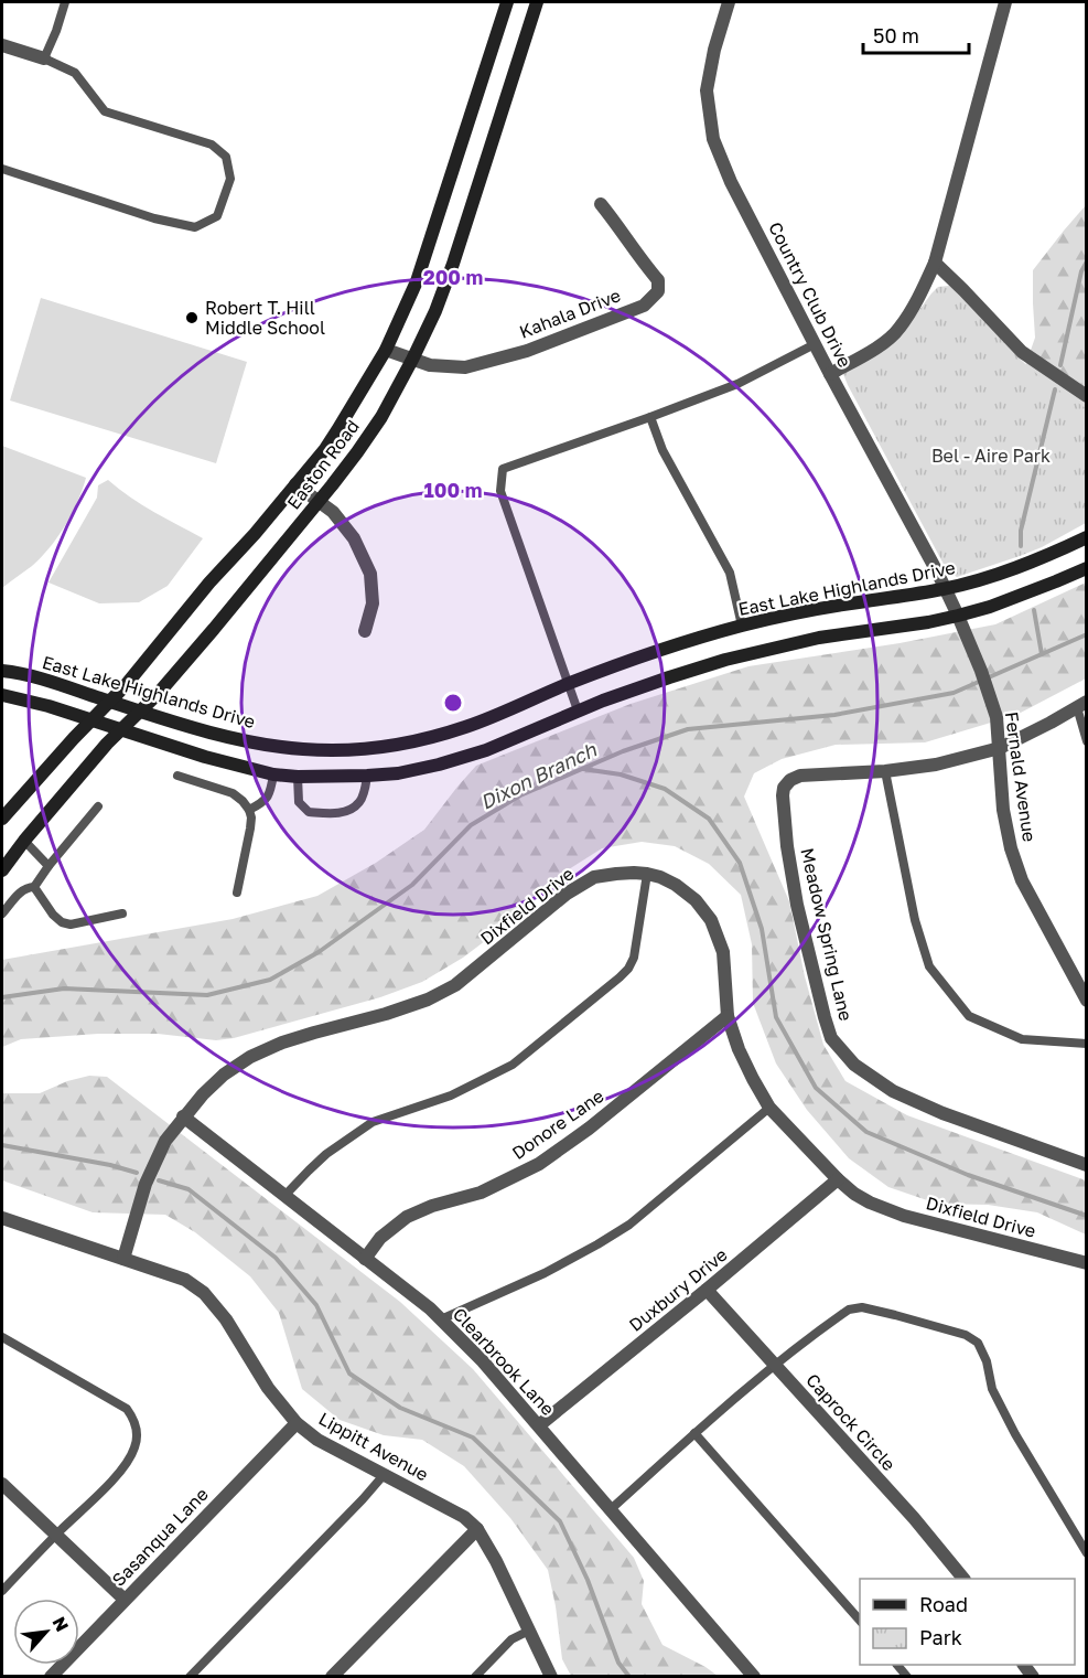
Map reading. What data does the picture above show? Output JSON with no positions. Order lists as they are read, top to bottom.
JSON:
{
  "streets": {
    "main road": ["Easton Road", "East Lake Highlands Drive"],
    "street": [
      "Country Club Drive",
      "Kahala Drive",
      "Fernald Avenue",
      "Dixfield Drive",
      "Meadow Spring Lane",
      "Donore Lane",
      "Duxbury Drive",
      "Clearbrook Lane",
      "Caprock Circle",
      "Lippitt Avenue",
      "Sasanqua Lane"
    ]
  },
  "crossings": [
    ["Country Club Drive", "East Lake Highlands Drive"],
    ["Country Club Drive", "Fernald Avenue"],
    ["Kahala Drive", "Easton Road"],
    ["Easton Road", "East Lake Highlands Drive"],
    ["East Lake Highlands Drive", "Fernald Avenue"],
    ["Dixfield Drive", "Donore Lane"],
    ["Dixfield Drive", "Duxbury Drive"],
    ["Dixfield Drive", "Clearbrook Lane"],
    ["Dixfield Drive", "Lippitt Avenue"],
    ["Donore Lane", "Clearbrook Lane"],
    ["Duxbury Drive", "Clearbrook Lane"],
    ["Duxbury Drive", "Caprock Circle"],
    ["Lippitt Avenue", "Sasanqua Lane"]
  ],
  "water": ["Dixon Branch"],
  "parks": ["Bel - Aire Park"],
  "places": ["Robert T. Hill Middle School"],
  "legend": ["Road", "Park"],
  "scale_bar": "50 m",
  "north": "top right",
  "rings": ["200 m", "100 m"]
}
